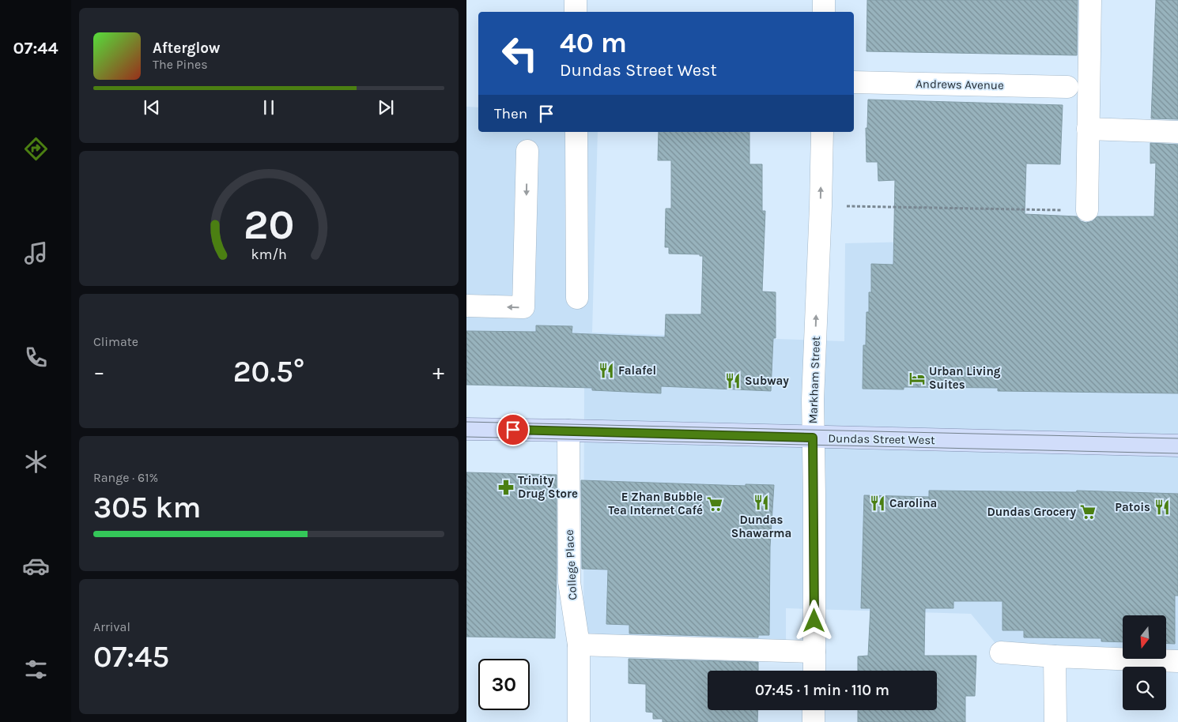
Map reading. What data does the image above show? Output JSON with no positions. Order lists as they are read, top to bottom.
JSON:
{
  "streets": {
    "main road": ["Dundas Street West"],
    "street": ["Andrews Avenue", "Markham Street", "College Place"]
  },
  "crossings": [
    ["Markham Street", "Dundas Street West"],
    ["Dundas Street West", "College Place"]
  ],
  "one_way": ["Markham Street"],
  "places": {
    "restaurant": [
      "Falafel",
      "Subway",
      "Dundas Shawarma",
      "Carolina",
      "Patois"
    ],
    "hotel": ["Urban Living Suites"],
    "pharmacy": ["Trinity Drug Store"],
    "supermarket": ["E Zhan Bubble Tea Internet Café", "Dundas Grocery"]
  },
  "north": "bottom",
  "page": {
    "tabs": "07:44",
    "turn": ["40 m", "Dundas Street West"],
    "song": ["Afterglow", "The Pines"],
    "then": "Then",
    "tile": [
      "Climate",
      ["Range · 61%", "305 km"],
      ["Arrival", "07:45"]
    ],
    "heat": ["−", "20.5°", "+"],
    "limit": "30",
    "trip": "07:45 · 1 min · 110 m",
    "gauge": ["20", "km/h"]
  }
}
